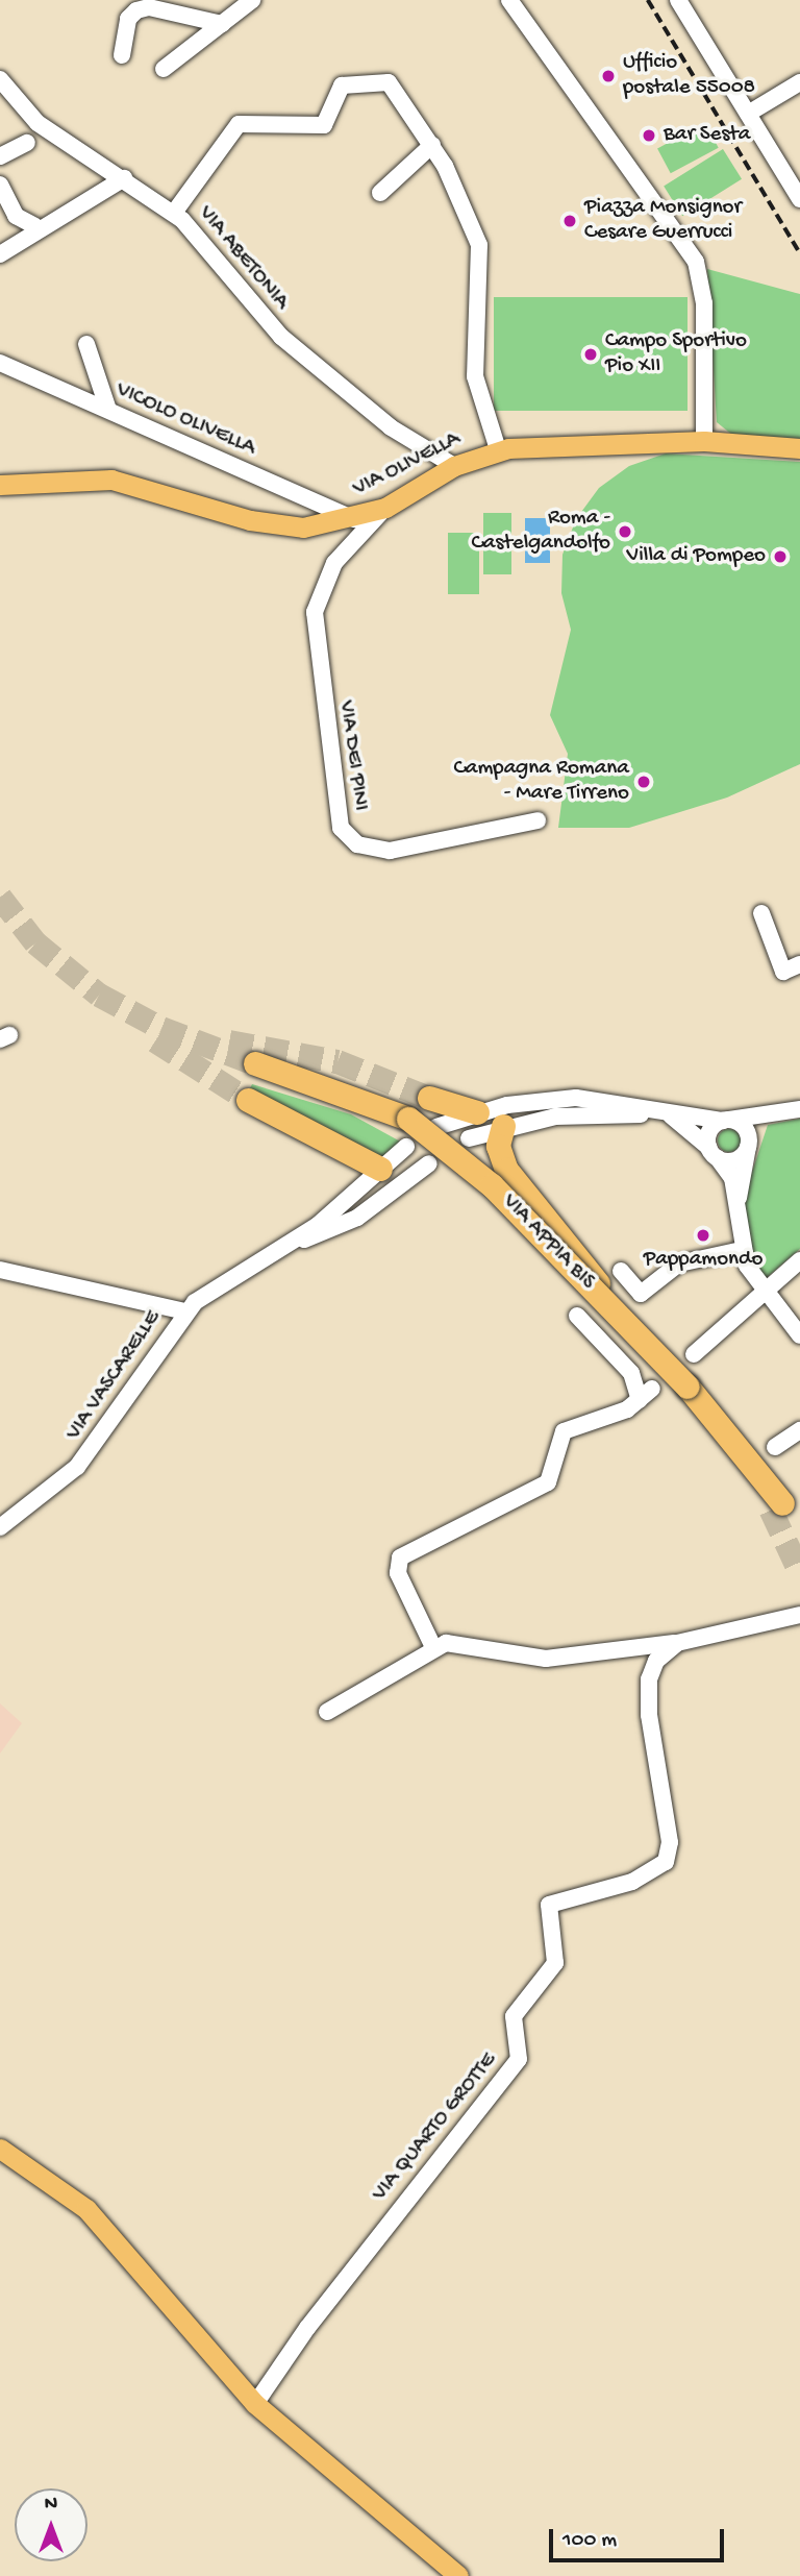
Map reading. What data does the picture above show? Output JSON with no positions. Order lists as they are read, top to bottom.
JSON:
{
  "streets": {
    "highway": ["VIA APPIA BIS"],
    "main road": ["VIA OLIVELLA"],
    "street": [
      "VIA ABETONIA",
      "VICOLO OLIVELLA",
      "VIA DEI PINI",
      "VIA VASCARELLE",
      "VIA QUARTO GROTTE"
    ]
  },
  "crossings": [
    ["VIA ABETONIA", "VIA OLIVELLA"],
    ["VICOLO OLIVELLA", "VIA OLIVELLA"],
    ["VIA OLIVELLA", "VIA DEI PINI"],
    ["VIA APPIA BIS", "VIA VASCARELLE"]
  ],
  "places": [
    "Ufficio postale 55008",
    "Bar Sesta",
    "Piazza Monsignor Cesare Guerrucci",
    "Campo Sportivo Pio XII",
    "Roma - Castelgandolfo",
    "Villa di Pompeo",
    "Campagna Romana - Mare Tirreno",
    "Pappamondo"
  ],
  "scale_bar": "100 m",
  "north": "top"
}
